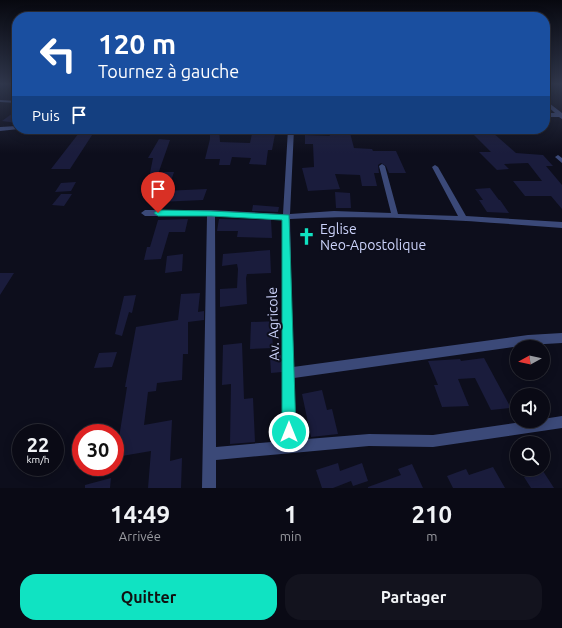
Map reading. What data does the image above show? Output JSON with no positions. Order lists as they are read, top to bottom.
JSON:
{
  "streets": {
    "street": ["Av. Agricole"]
  },
  "places": {
    "church": ["Eglise Neo-Apostolique"]
  },
  "north": "left",
  "page": {
    "turn": ["120 m", "Tournez à gauche"],
    "then": "Puis",
    "speed": "22 km/h",
    "limit": "30",
    "eta": [
      "14:49",
      "Arrivée",
      "1",
      "min",
      "210",
      "m"
    ],
    "buttons": ["Quitter", "Partager"]
  }
}
